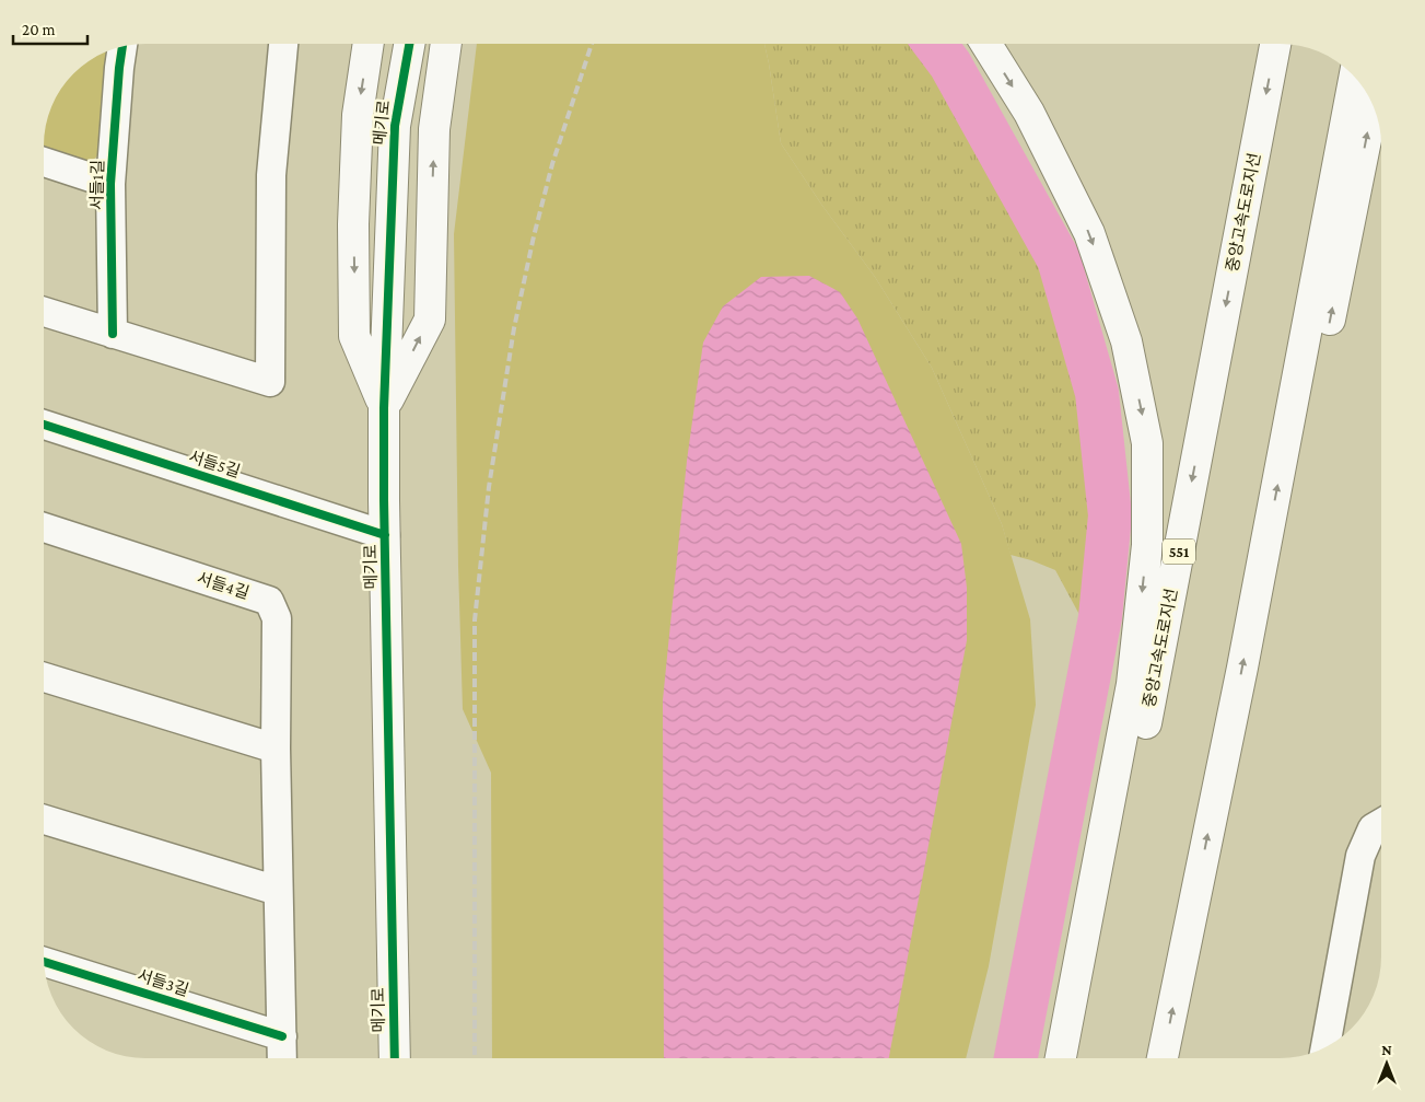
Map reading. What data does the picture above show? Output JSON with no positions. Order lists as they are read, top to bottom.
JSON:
{
  "streets": {
    "main road": ["메기로", "중앙고속도로지선", "551"],
    "street": [
      "서들1길",
      "서들5길",
      "서들4길",
      "서들3길"
    ]
  },
  "crossings": [
    ["메기로", "서들5길"],
    ["서들4길", "서들3길"]
  ],
  "scale_bar": "20 m",
  "north": "top"
}
